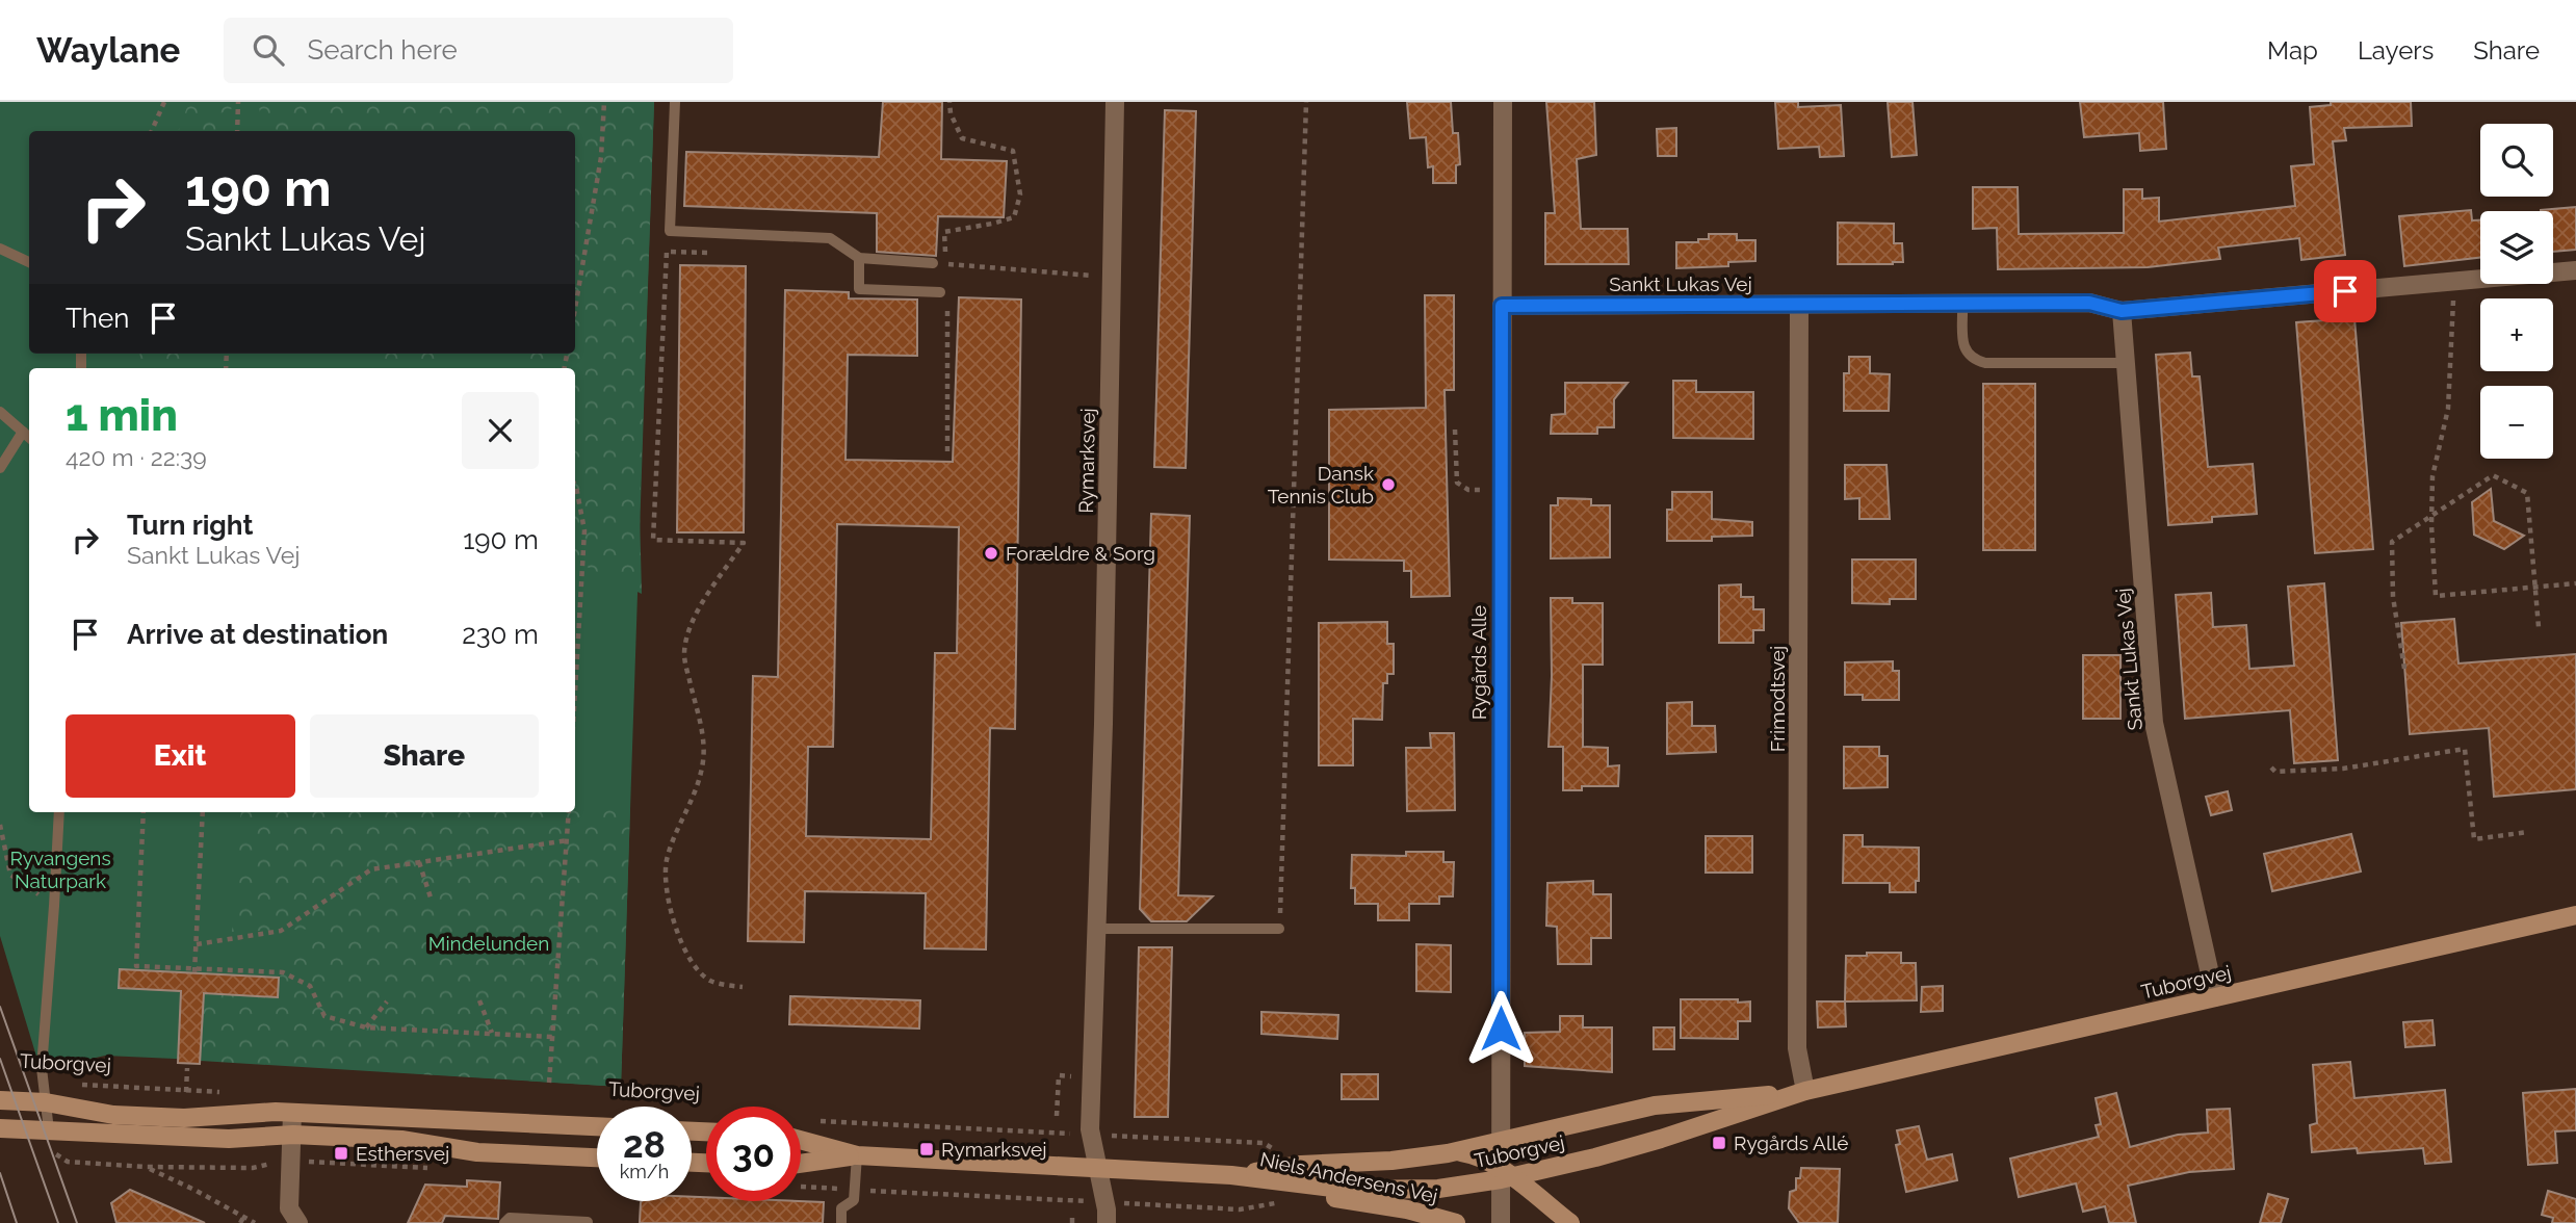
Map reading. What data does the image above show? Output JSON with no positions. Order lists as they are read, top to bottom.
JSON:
{
  "streets": {
    "street": [
      "Sankt Lukas Vej",
      "Rymarksvej",
      "Rygårds Alle",
      "Frimodtsvej",
      "Tuborgvej",
      "Niels Andersens Vej"
    ]
  },
  "crossings": [
    ["Sankt Lukas Vej", "Rygårds Alle"],
    ["Sankt Lukas Vej", "Frimodtsvej"],
    ["Sankt Lukas Vej", "Tuborgvej"],
    ["Rymarksvej", "Tuborgvej"],
    ["Rygårds Alle", "Tuborgvej"],
    ["Frimodtsvej", "Tuborgvej"],
    ["Tuborgvej", "Niels Andersens Vej"]
  ],
  "parks": ["Ryvangens Naturpark", "Mindelunden"],
  "places": {
    "other": ["Dansk Tennis Club", "Forældre & Sorg"],
    "transit": ["Rygårds Allé", "Rymarksvej", "Esthersvej"]
  },
  "page": {
    "header": "Waylane",
    "search": "Search here",
    "nav": ["Map", "Layers", "Share"],
    "map_buttons": ["+", "−"],
    "turn": ["190 m", "Sankt Lukas Vej"],
    "then": "Then",
    "heading": ["1 min", "420 m · 22:39"],
    "list": [
      {
        "name": "Turn right",
        "note": "Sankt Lukas Vej",
        "value": "190 m"
      },
      {
        "name": "Arrive at destination",
        "value": "230 m"
      }
    ],
    "buttons": ["Exit", "Share"],
    "speed": "28 km/h",
    "limit": "30"
  }
}
